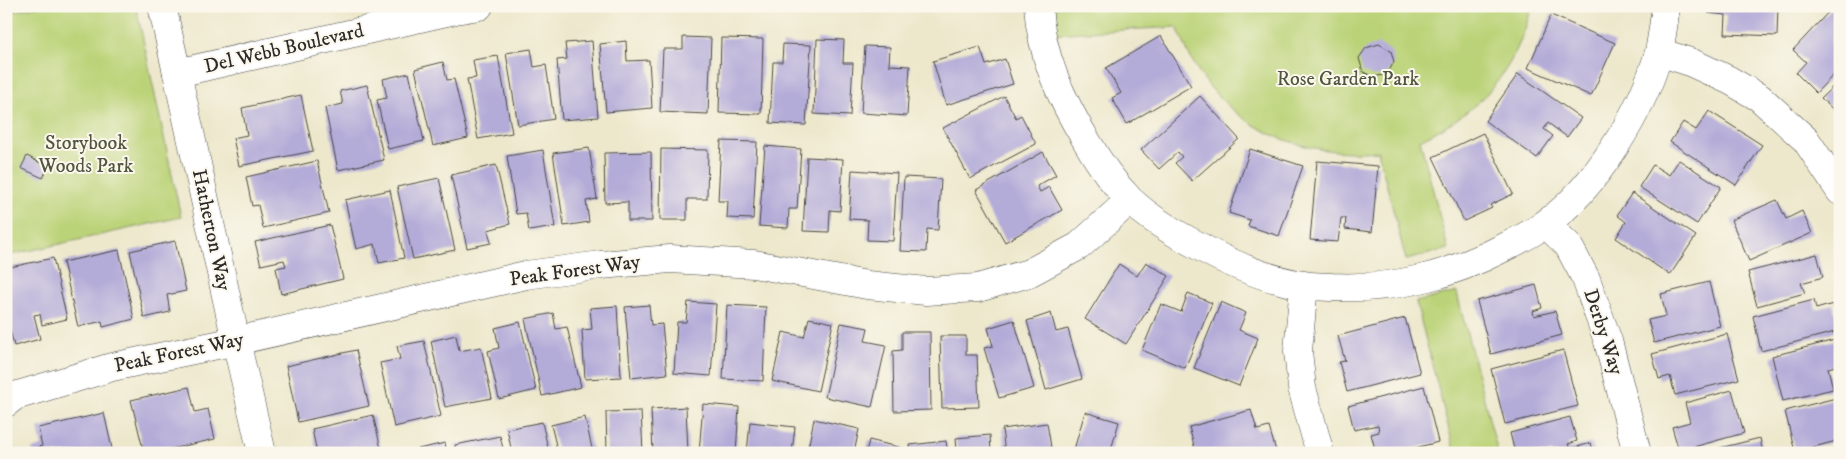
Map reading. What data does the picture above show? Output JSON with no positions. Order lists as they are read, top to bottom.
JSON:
{
  "streets": {
    "street": [
      "Del Webb Boulevard",
      "Hatherton Way",
      "Peak Forest Way",
      "Derby Way"
    ]
  },
  "crossings": [
    ["Del Webb Boulevard", "Hatherton Way"],
    ["Hatherton Way", "Peak Forest Way"]
  ],
  "parks": ["Rose Garden Park", "Storybook Woods Park"]
}
